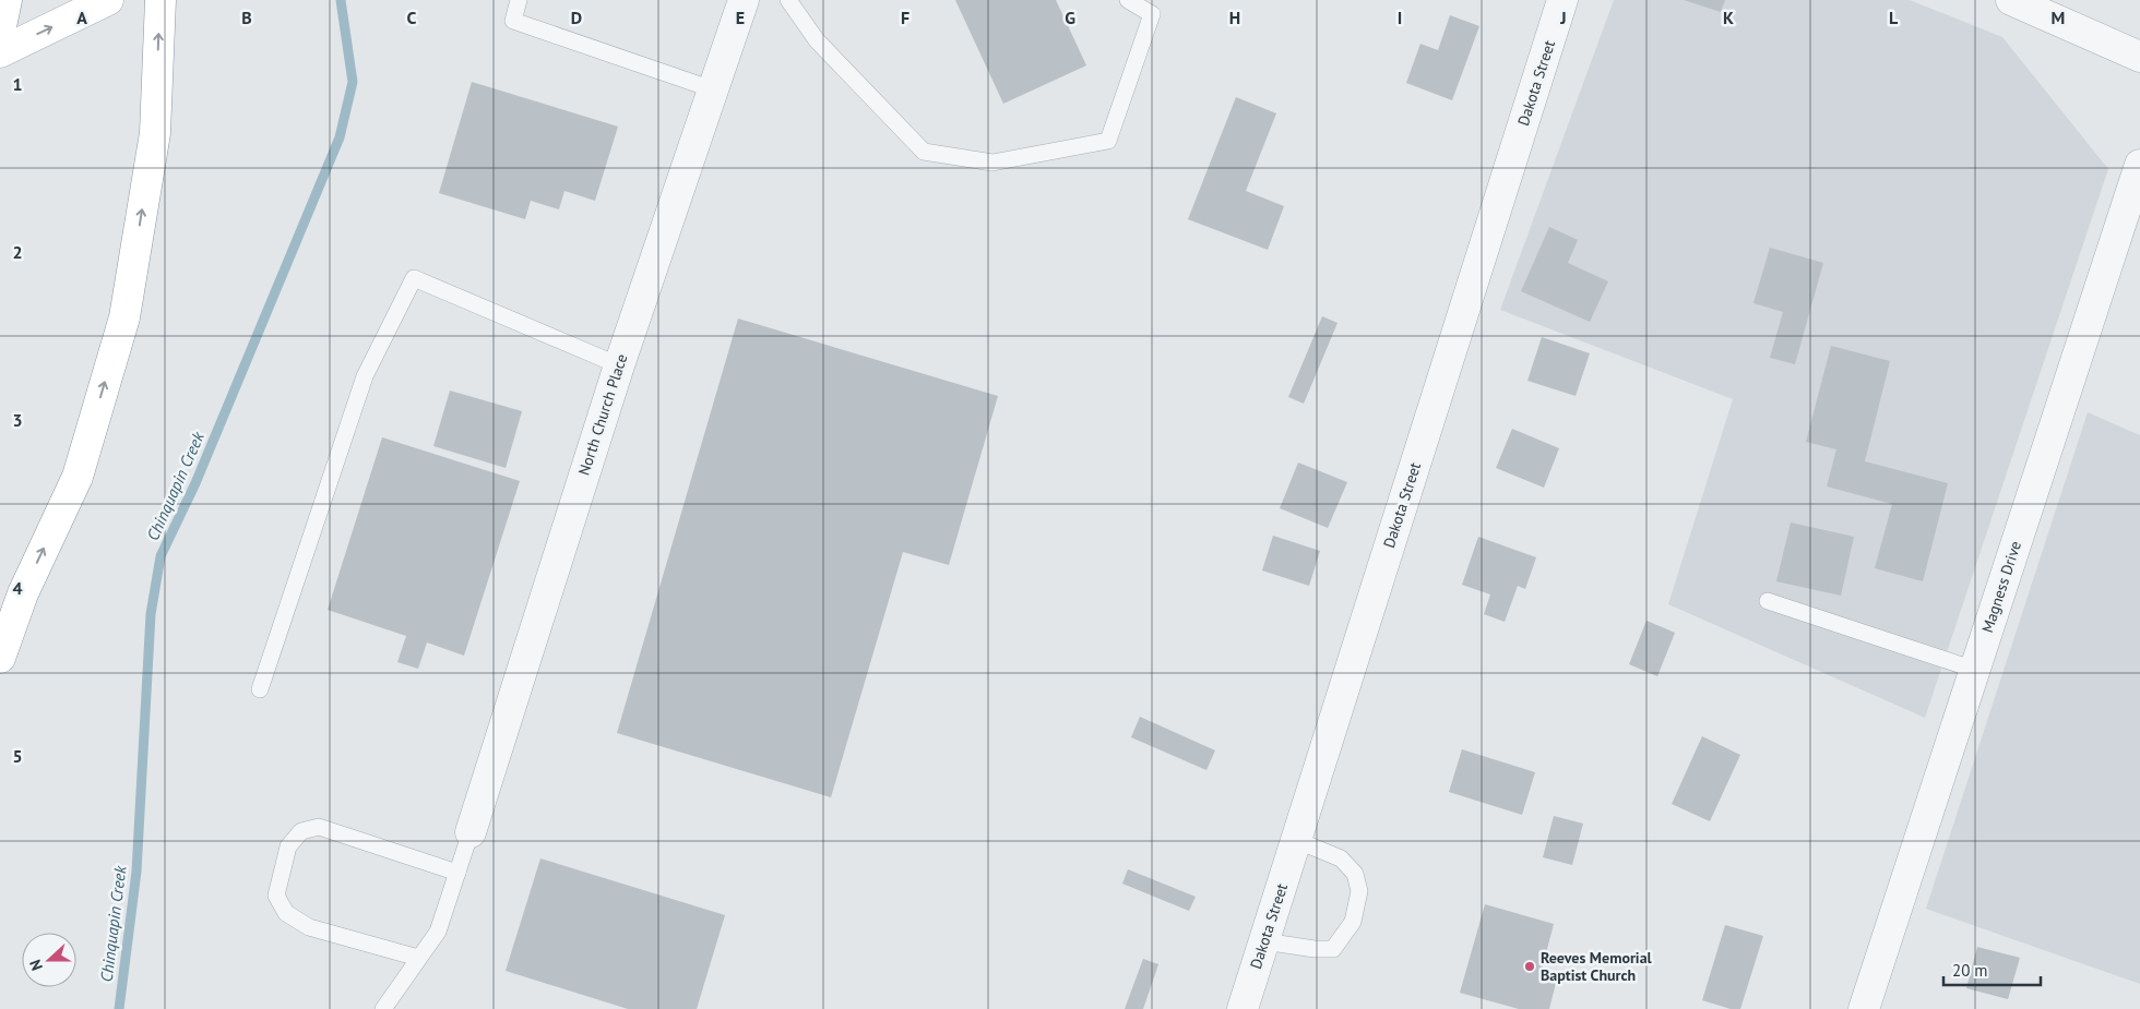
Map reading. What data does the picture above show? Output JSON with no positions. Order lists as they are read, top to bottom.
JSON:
{
  "streets": {
    "street": ["Dakota Street", "North Church Place", "Magness Drive"]
  },
  "water": ["Chinquapin Creek"],
  "places": ["Reeves Memorial Baptist Church"],
  "scale_bar": "20 m",
  "north": "left",
  "grid": {
    "columns": [
      "A",
      "B",
      "C",
      "D",
      "E",
      "F",
      "G",
      "H",
      "I",
      "J",
      "K",
      "L",
      "M"
    ],
    "rows": [
      "1",
      "2",
      "3",
      "4",
      "5"
    ]
  }
}
